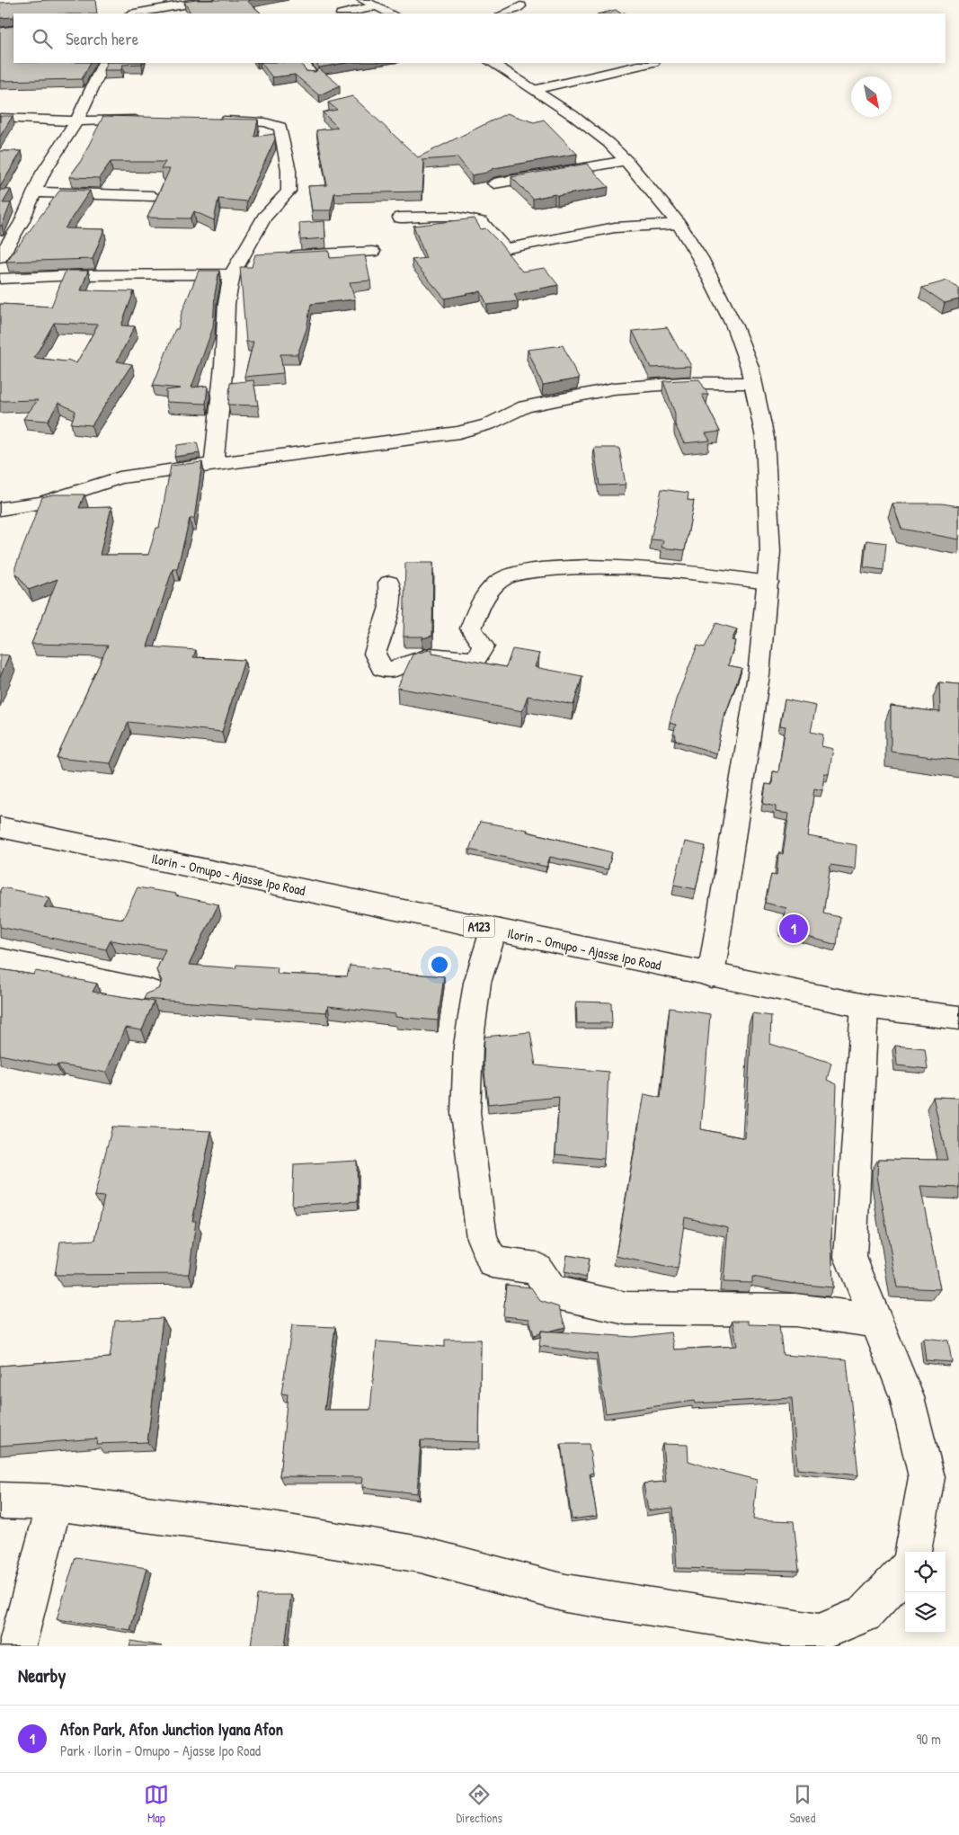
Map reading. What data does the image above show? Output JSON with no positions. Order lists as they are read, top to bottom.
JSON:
{
  "streets": {
    "main road": ["Ilorin - Omupo - Ajasse Ipo Road", "A123"]
  },
  "north": "bottom right",
  "page": {
    "search": "Search here",
    "pins": "1",
    "heading": "Nearby",
    "list": [
      {
        "mark": "1",
        "name": "Afon Park, Afon Junction Iyana Afon",
        "note": "Park · Ilorin - Omupo - Ajasse Ipo Road",
        "value": "90 m"
      }
    ],
    "nav": ["Map", "Directions", "Saved"]
  }
}
